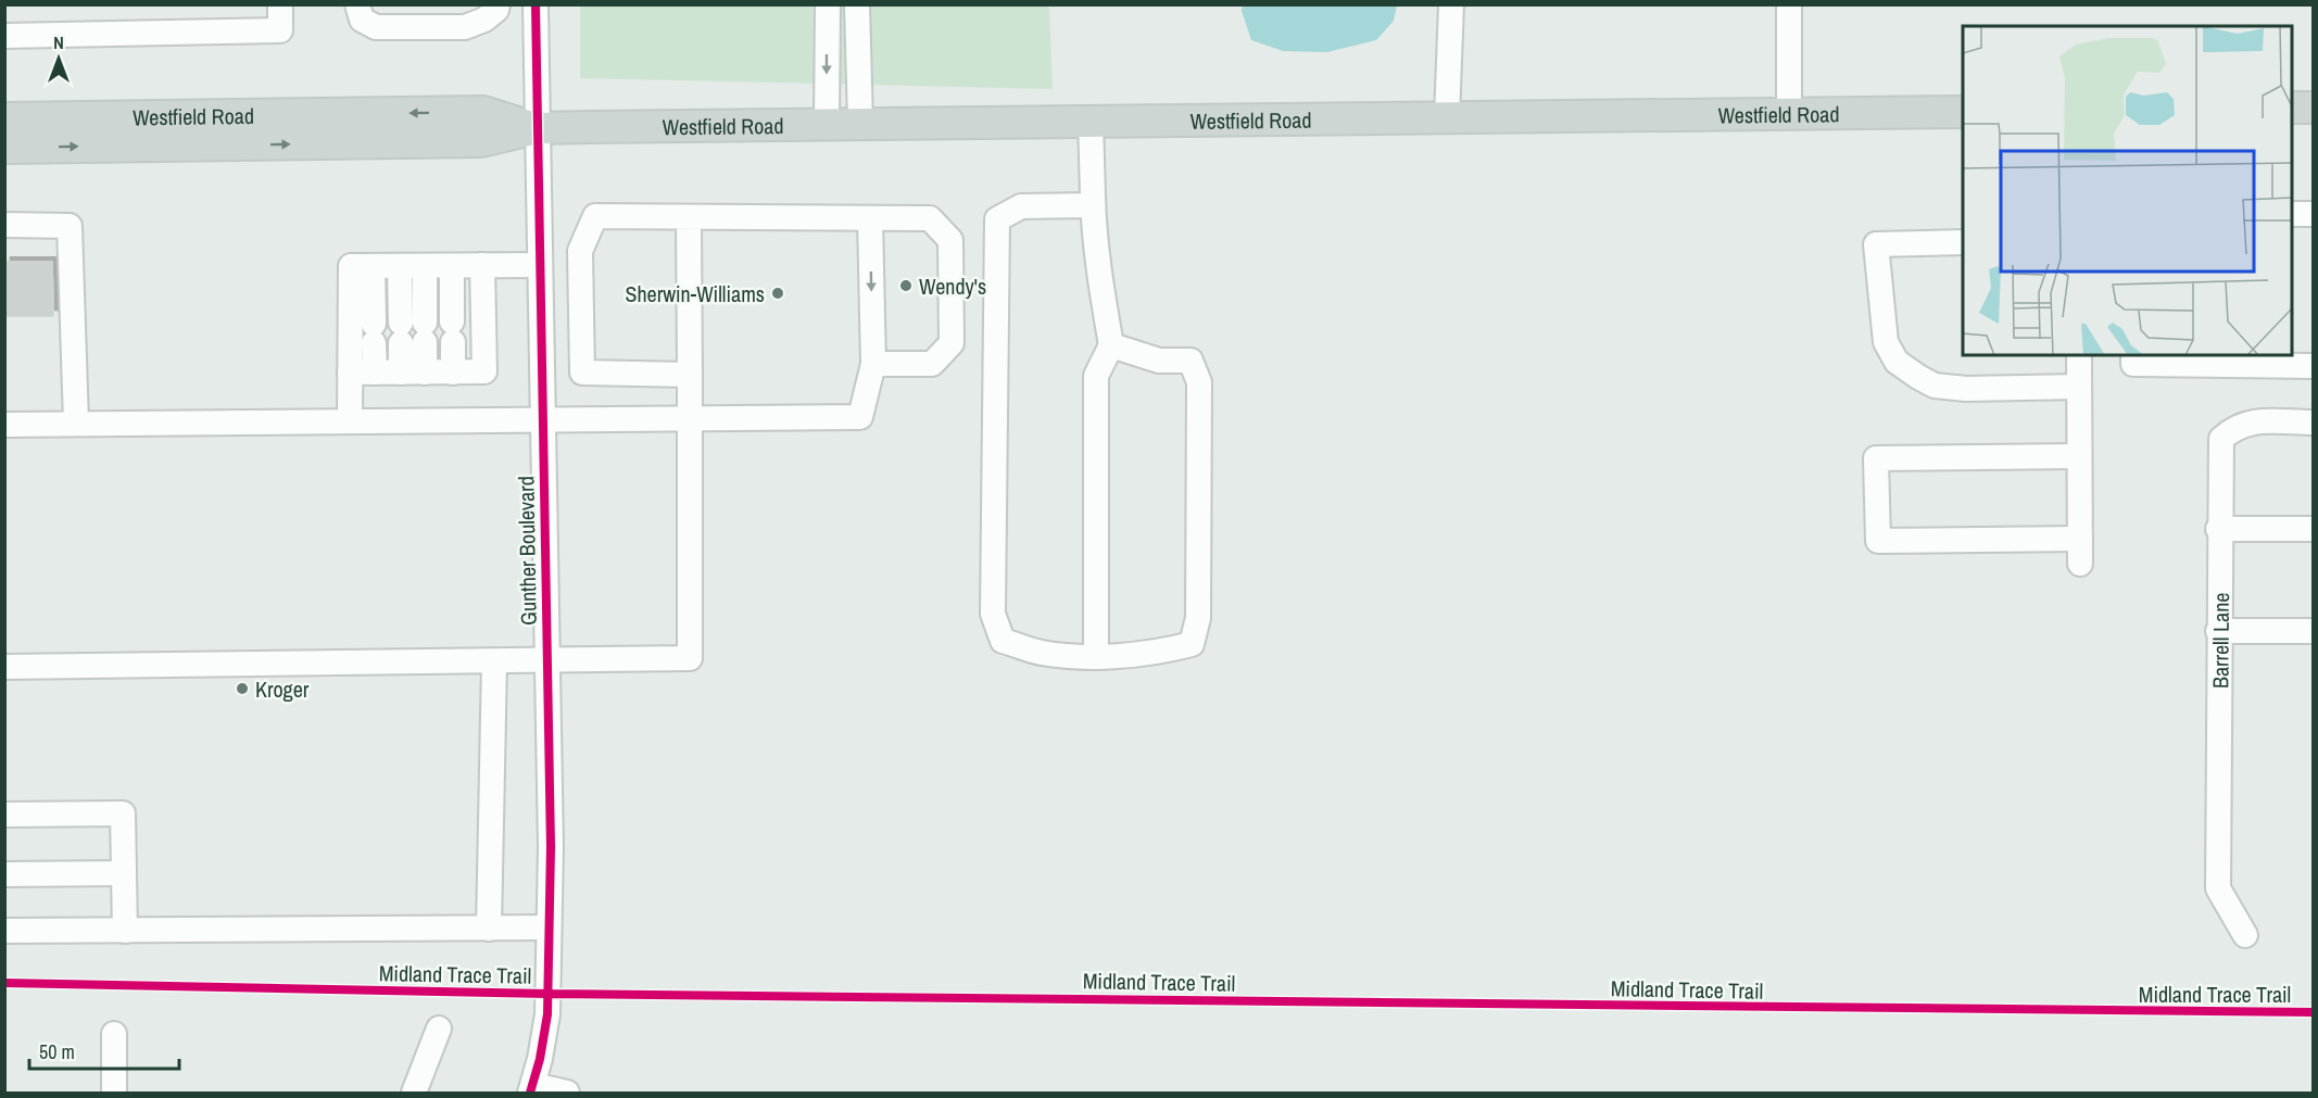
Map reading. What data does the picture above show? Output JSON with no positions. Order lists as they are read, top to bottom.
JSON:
{
  "streets": {
    "main road": ["Westfield Road"],
    "street": ["Gunther Boulevard", "Barrell Lane"],
    "cycle path": ["Midland Trace Trail"]
  },
  "crossings": [
    ["Westfield Road", "Gunther Boulevard"]
  ],
  "places": ["Wendy's", "Sherwin-Williams", "Kroger"],
  "scale_bar": "50 m",
  "north": "top"
}
